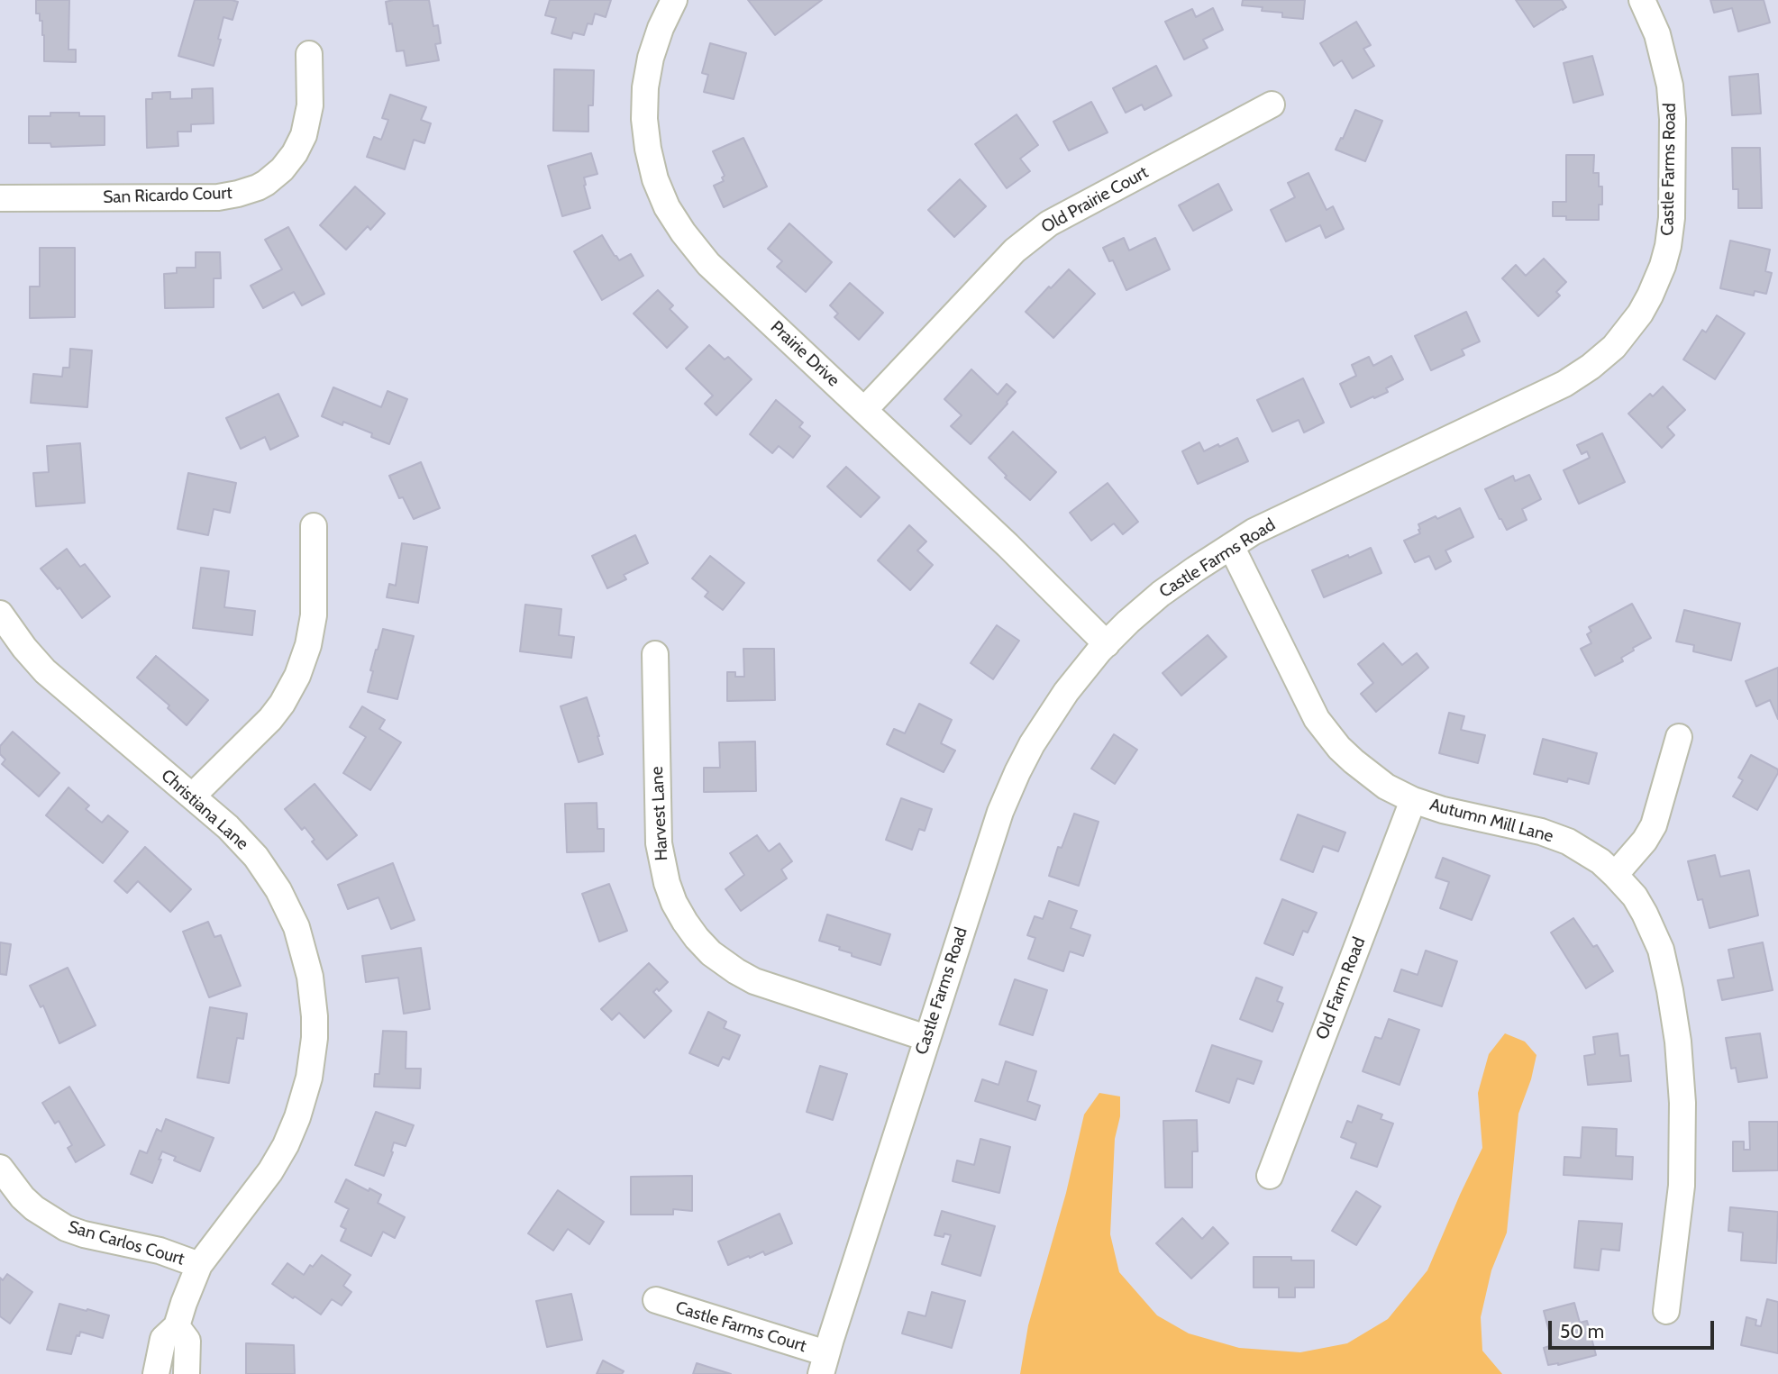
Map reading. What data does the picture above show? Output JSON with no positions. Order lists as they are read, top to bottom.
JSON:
{
  "streets": {
    "street": [
      "Castle Farms Road",
      "San Ricardo Court",
      "Old Prairie Court",
      "Prairie Drive",
      "Christiana Lane",
      "Harvest Lane",
      "Autumn Mill Lane",
      "Old Farm Road",
      "San Carlos Court",
      "Castle Farms Court"
    ]
  },
  "crossings": [
    ["Castle Farms Road", "Prairie Drive"],
    ["Castle Farms Road", "Harvest Lane"],
    ["Castle Farms Road", "Autumn Mill Lane"],
    ["Castle Farms Road", "Castle Farms Court"],
    ["Old Prairie Court", "Prairie Drive"],
    ["Christiana Lane", "San Carlos Court"],
    ["Autumn Mill Lane", "Old Farm Road"]
  ],
  "scale_bar": "50 m"
}
